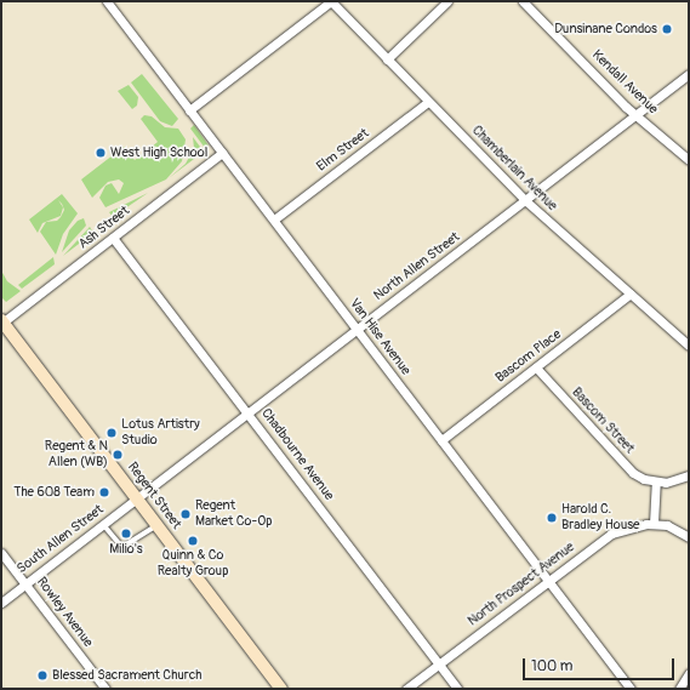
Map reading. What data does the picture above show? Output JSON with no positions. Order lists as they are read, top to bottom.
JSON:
{
  "streets": {
    "main road": ["Regent Street"],
    "street": [
      "Kendall Avenue",
      "Elm Street",
      "Chamberlain Avenue",
      "Ash Street",
      "North Allen Street",
      "Van Hise Avenue",
      "Bascom Place",
      "Bascom Street",
      "Chadbourne Avenue",
      "South Allen Street",
      "North Prospect Avenue",
      "Rowley Avenue"
    ]
  },
  "crossings": [
    ["Kendall Avenue", "North Allen Street"],
    ["Elm Street", "Chamberlain Avenue"],
    ["Elm Street", "Van Hise Avenue"],
    ["Chamberlain Avenue", "North Allen Street"],
    ["Chamberlain Avenue", "Bascom Place"],
    ["Ash Street", "Van Hise Avenue"],
    ["Ash Street", "Chadbourne Avenue"],
    ["Ash Street", "Regent Street"],
    ["North Allen Street", "Van Hise Avenue"],
    ["North Allen Street", "Chadbourne Avenue"],
    ["North Allen Street", "Regent Street"],
    ["North Allen Street", "South Allen Street"],
    ["Van Hise Avenue", "Bascom Place"],
    ["Van Hise Avenue", "North Prospect Avenue"],
    ["Bascom Place", "Bascom Street"],
    ["Chadbourne Avenue", "North Prospect Avenue"],
    ["Regent Street", "South Allen Street"],
    ["South Allen Street", "Rowley Avenue"]
  ],
  "places": [
    "Dunsinane Condos",
    "West High School",
    "Lotus Artistry Studio",
    "Regent & N Allen (WB)",
    "The 608 Team",
    "Regent Market Co-Op",
    "Harold C. Bradley House",
    "Milio's",
    "Quinn & Co Realty Group",
    "Blessed Sacrament Church"
  ],
  "scale_bar": "100 m"
}
